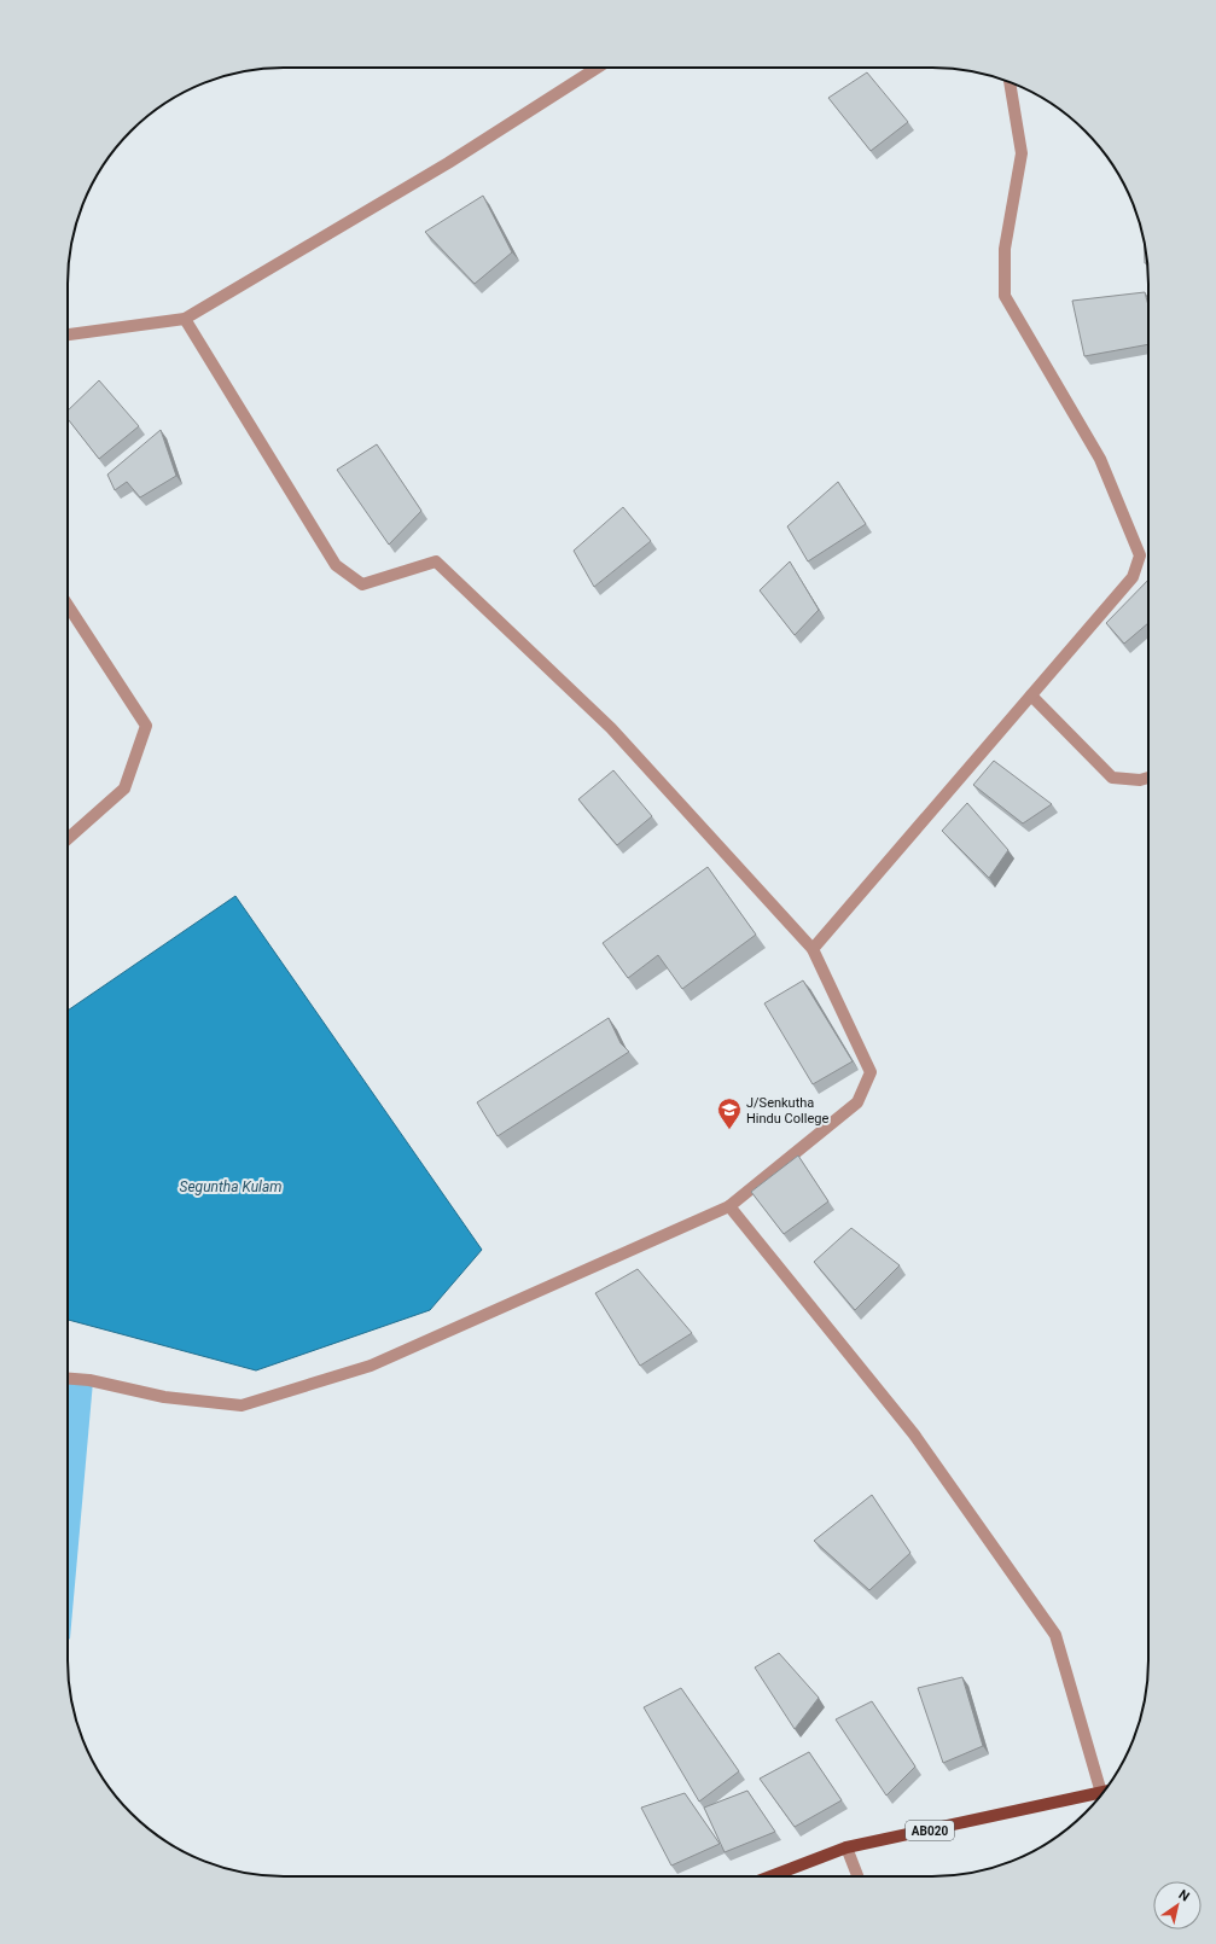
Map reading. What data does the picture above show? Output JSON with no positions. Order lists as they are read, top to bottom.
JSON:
{
  "streets": {
    "main road": ["AB020"]
  },
  "water": ["Seguntha Kulam"],
  "places": {
    "school or university": ["J/Senkutha Hindu College"]
  },
  "north": "top right"
}
